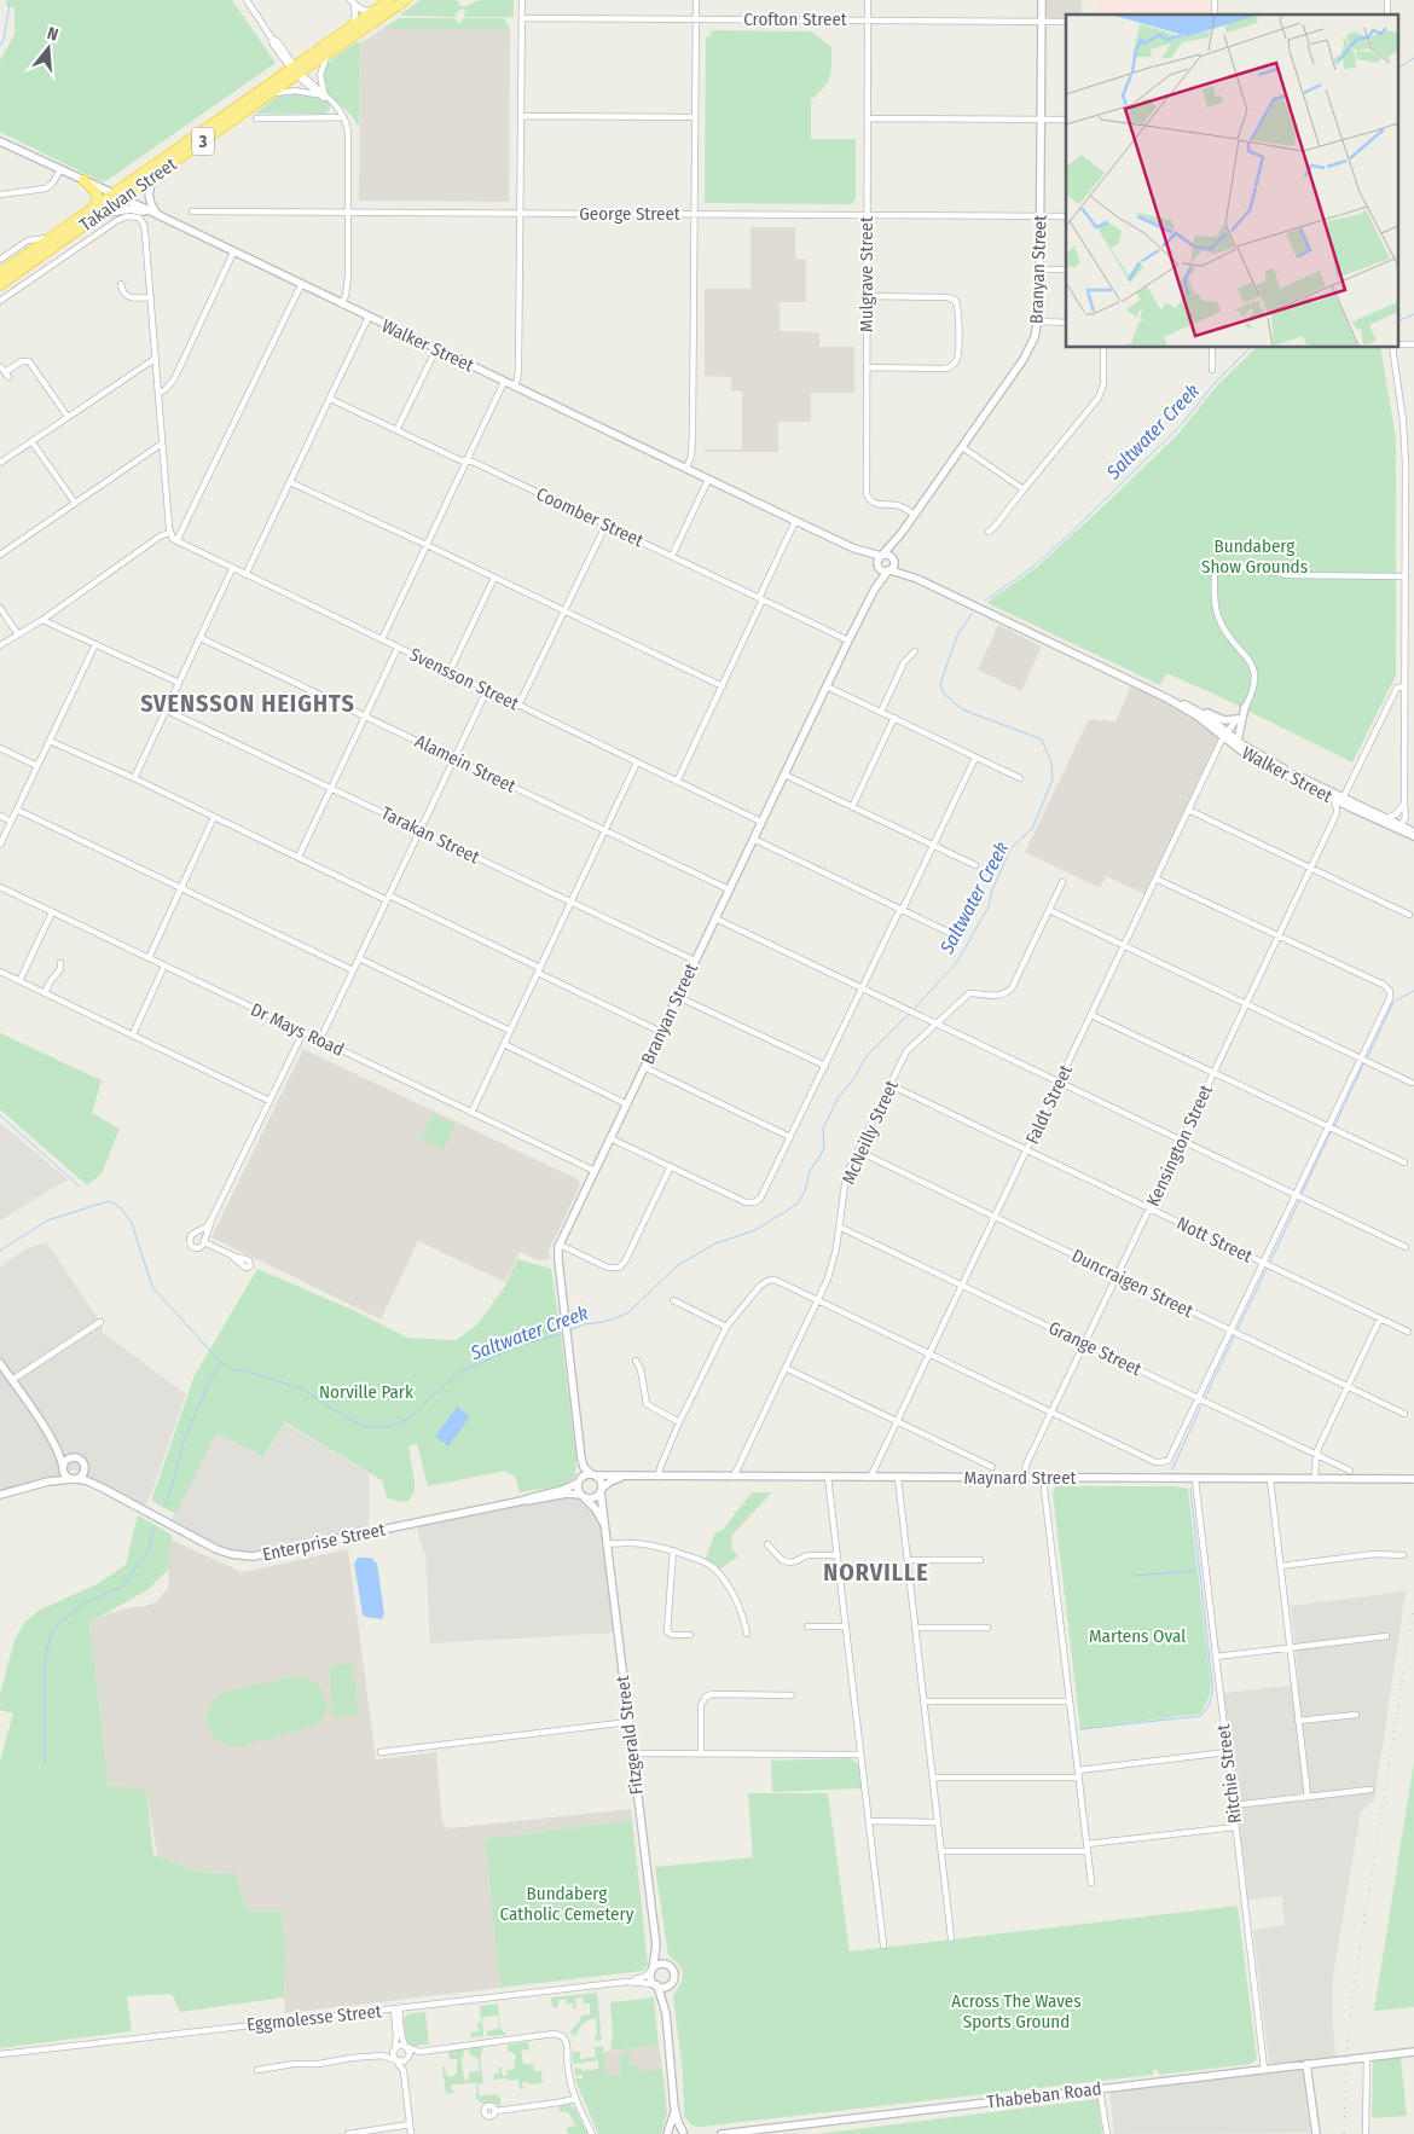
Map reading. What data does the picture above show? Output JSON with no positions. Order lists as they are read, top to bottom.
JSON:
{
  "streets": {
    "highway": ["3", "Takalvan Street"],
    "street": [
      "Crofton Street",
      "George Street",
      "Branyan Street",
      "Mulgrave Street",
      "Walker Street",
      "Coomber Street",
      "Svensson Street",
      "Alamein Street",
      "Tarakan Street",
      "Dr Mays Road",
      "Faldt Street",
      "McNeilly Street",
      "Kensington Street",
      "Nott Street",
      "Duncraigen Street",
      "Grange Street",
      "Maynard Street",
      "Enterprise Street",
      "Fitzgerald Street",
      "Ritchie Street",
      "Eggmolesse Street",
      "Thabeban Road"
    ]
  },
  "crossings": [
    ["Crofton Street", "Branyan Street"],
    ["Crofton Street", "Mulgrave Street"],
    ["Takalvan Street", "Walker Street"],
    ["George Street", "Branyan Street"],
    ["George Street", "Mulgrave Street"],
    ["Branyan Street", "Mulgrave Street"],
    ["Branyan Street", "Walker Street"],
    ["Branyan Street", "Coomber Street"],
    ["Branyan Street", "Svensson Street"],
    ["Branyan Street", "Alamein Street"],
    ["Branyan Street", "Tarakan Street"],
    ["Branyan Street", "Dr Mays Road"],
    ["Branyan Street", "Maynard Street"],
    ["Branyan Street", "Enterprise Street"],
    ["Branyan Street", "Fitzgerald Street"],
    ["Walker Street", "Faldt Street"],
    ["Faldt Street", "Nott Street"],
    ["Faldt Street", "Duncraigen Street"],
    ["Faldt Street", "Grange Street"],
    ["Faldt Street", "Maynard Street"],
    ["McNeilly Street", "Nott Street"],
    ["McNeilly Street", "Duncraigen Street"],
    ["McNeilly Street", "Grange Street"],
    ["McNeilly Street", "Maynard Street"],
    ["Kensington Street", "Nott Street"],
    ["Kensington Street", "Duncraigen Street"],
    ["Kensington Street", "Grange Street"],
    ["Kensington Street", "Maynard Street"],
    ["Maynard Street", "Enterprise Street"],
    ["Maynard Street", "Fitzgerald Street"],
    ["Maynard Street", "Ritchie Street"],
    ["Enterprise Street", "Fitzgerald Street"],
    ["Ritchie Street", "Thabeban Road"]
  ],
  "districts": ["SVENSSON HEIGHTS", "NORVILLE"],
  "water": ["Saltwater Creek"],
  "parks": [
    "Bundaberg Show Grounds",
    "Norville Park",
    "Martens Oval",
    "Bundaberg Catholic Cemetery",
    "Across The Waves Sports Ground"
  ],
  "north": "top"
}
